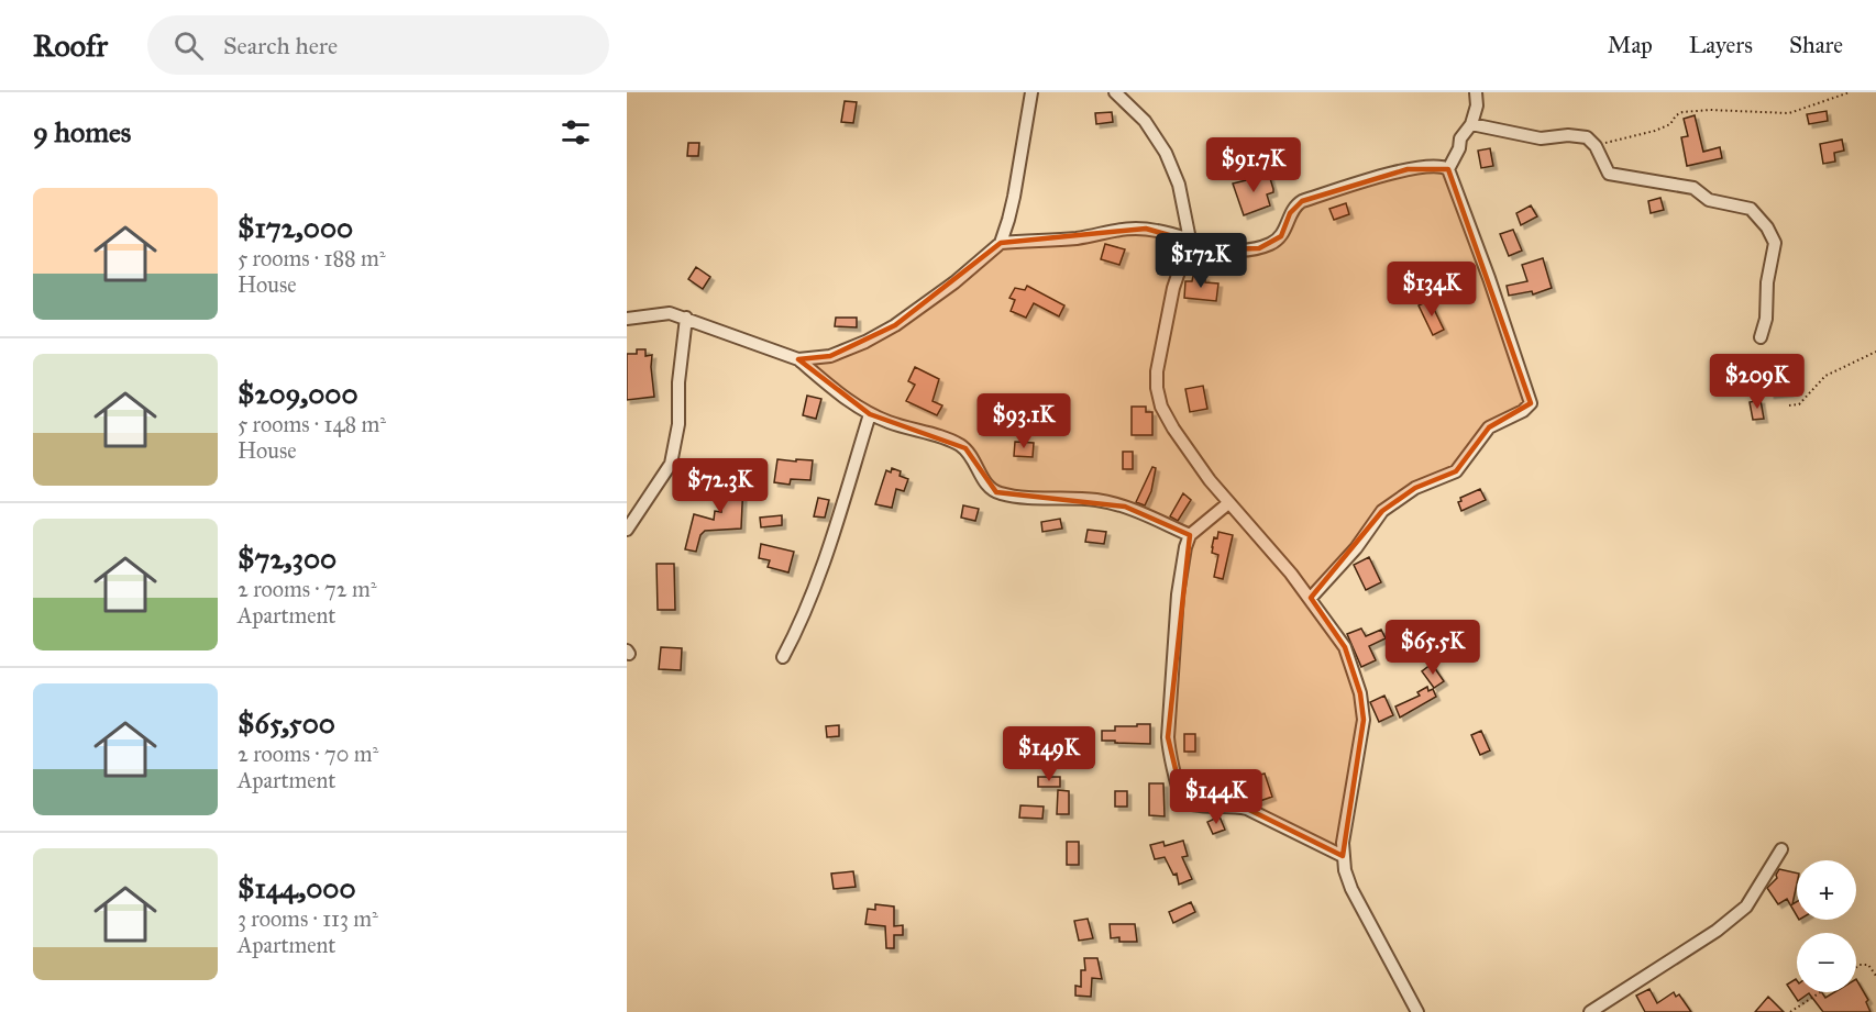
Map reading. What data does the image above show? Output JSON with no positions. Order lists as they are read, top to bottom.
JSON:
{
  "page": {
    "header": "Roofr",
    "search": "Search here",
    "nav": ["Map", "Layers", "Share"],
    "heading": "9 homes",
    "price": [
      "$91.7K",
      "$172K",
      "$134K",
      "$209K",
      "$93.1K",
      "$72.3K",
      "$65.5K",
      "$149K",
      "$144K"
    ],
    "list": [
      {
        "name": "$172,000",
        "note": "5 rooms · 188 m² · House"
      },
      {
        "name": "$209,000",
        "note": "5 rooms · 148 m² · House"
      },
      {
        "name": "$72,300",
        "note": "2 rooms · 72 m² · Apartment"
      },
      {
        "name": "$65,500",
        "note": "2 rooms · 70 m² · Apartment"
      },
      {
        "name": "$144,000",
        "note": "3 rooms · 113 m² · Apartment"
      }
    ],
    "map_buttons": ["+", "−"]
  }
}
